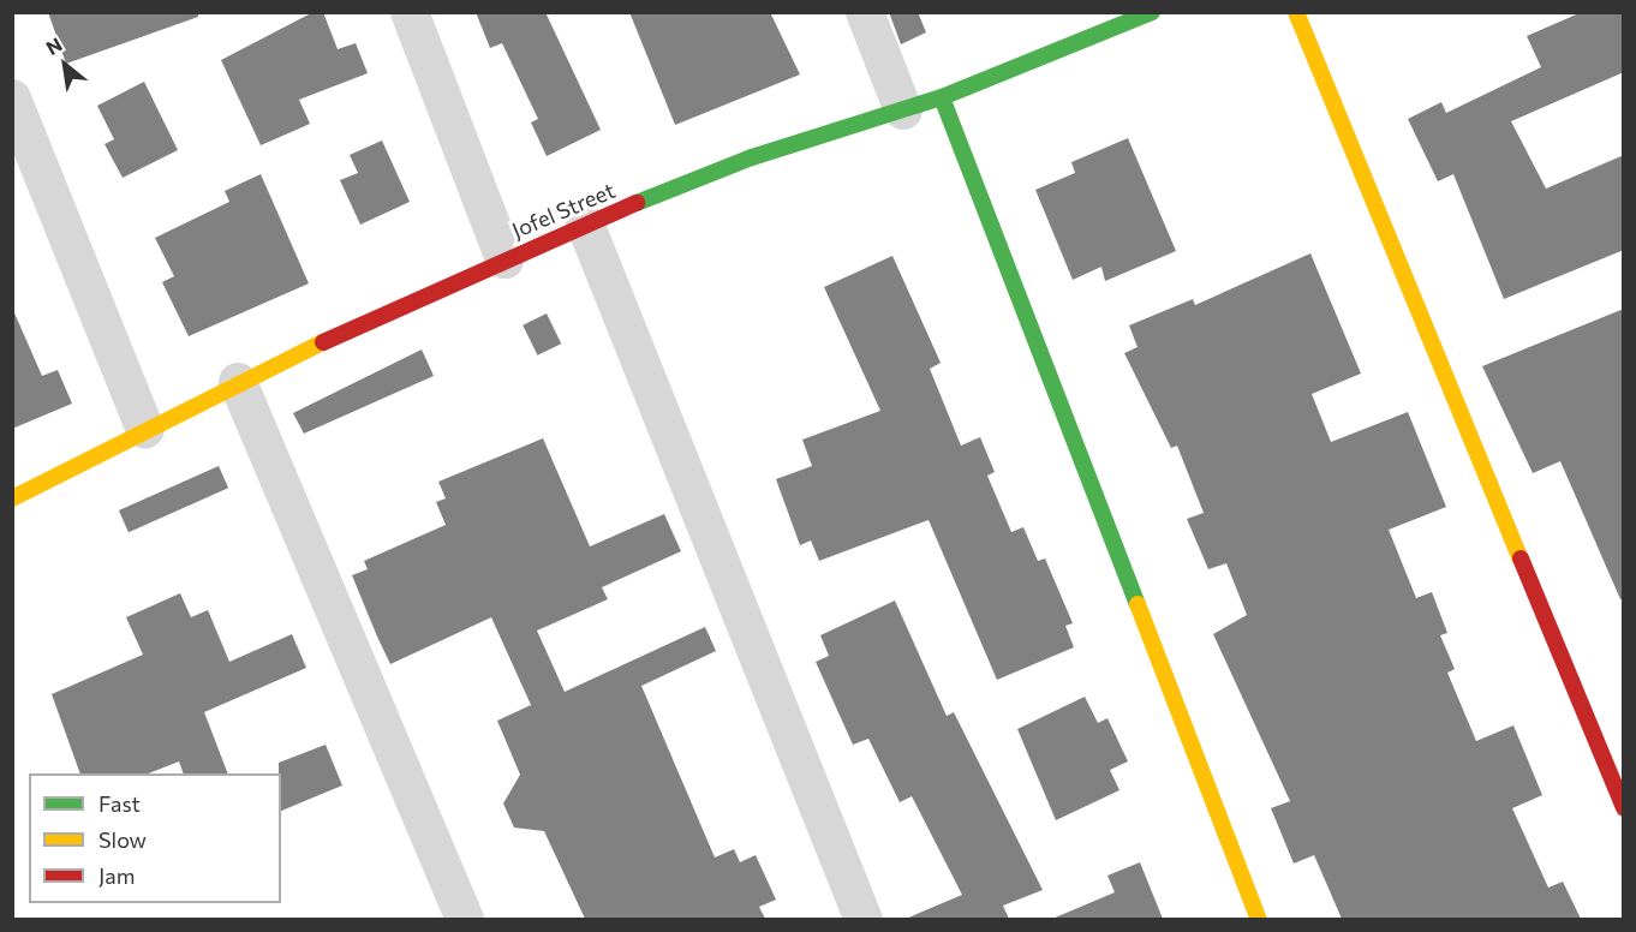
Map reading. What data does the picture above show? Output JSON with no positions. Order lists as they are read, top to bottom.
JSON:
{
  "streets": {
    "street": ["Jofel Street"]
  },
  "legend": ["Fast", "Slow", "Jam"],
  "north": "top left"
}
